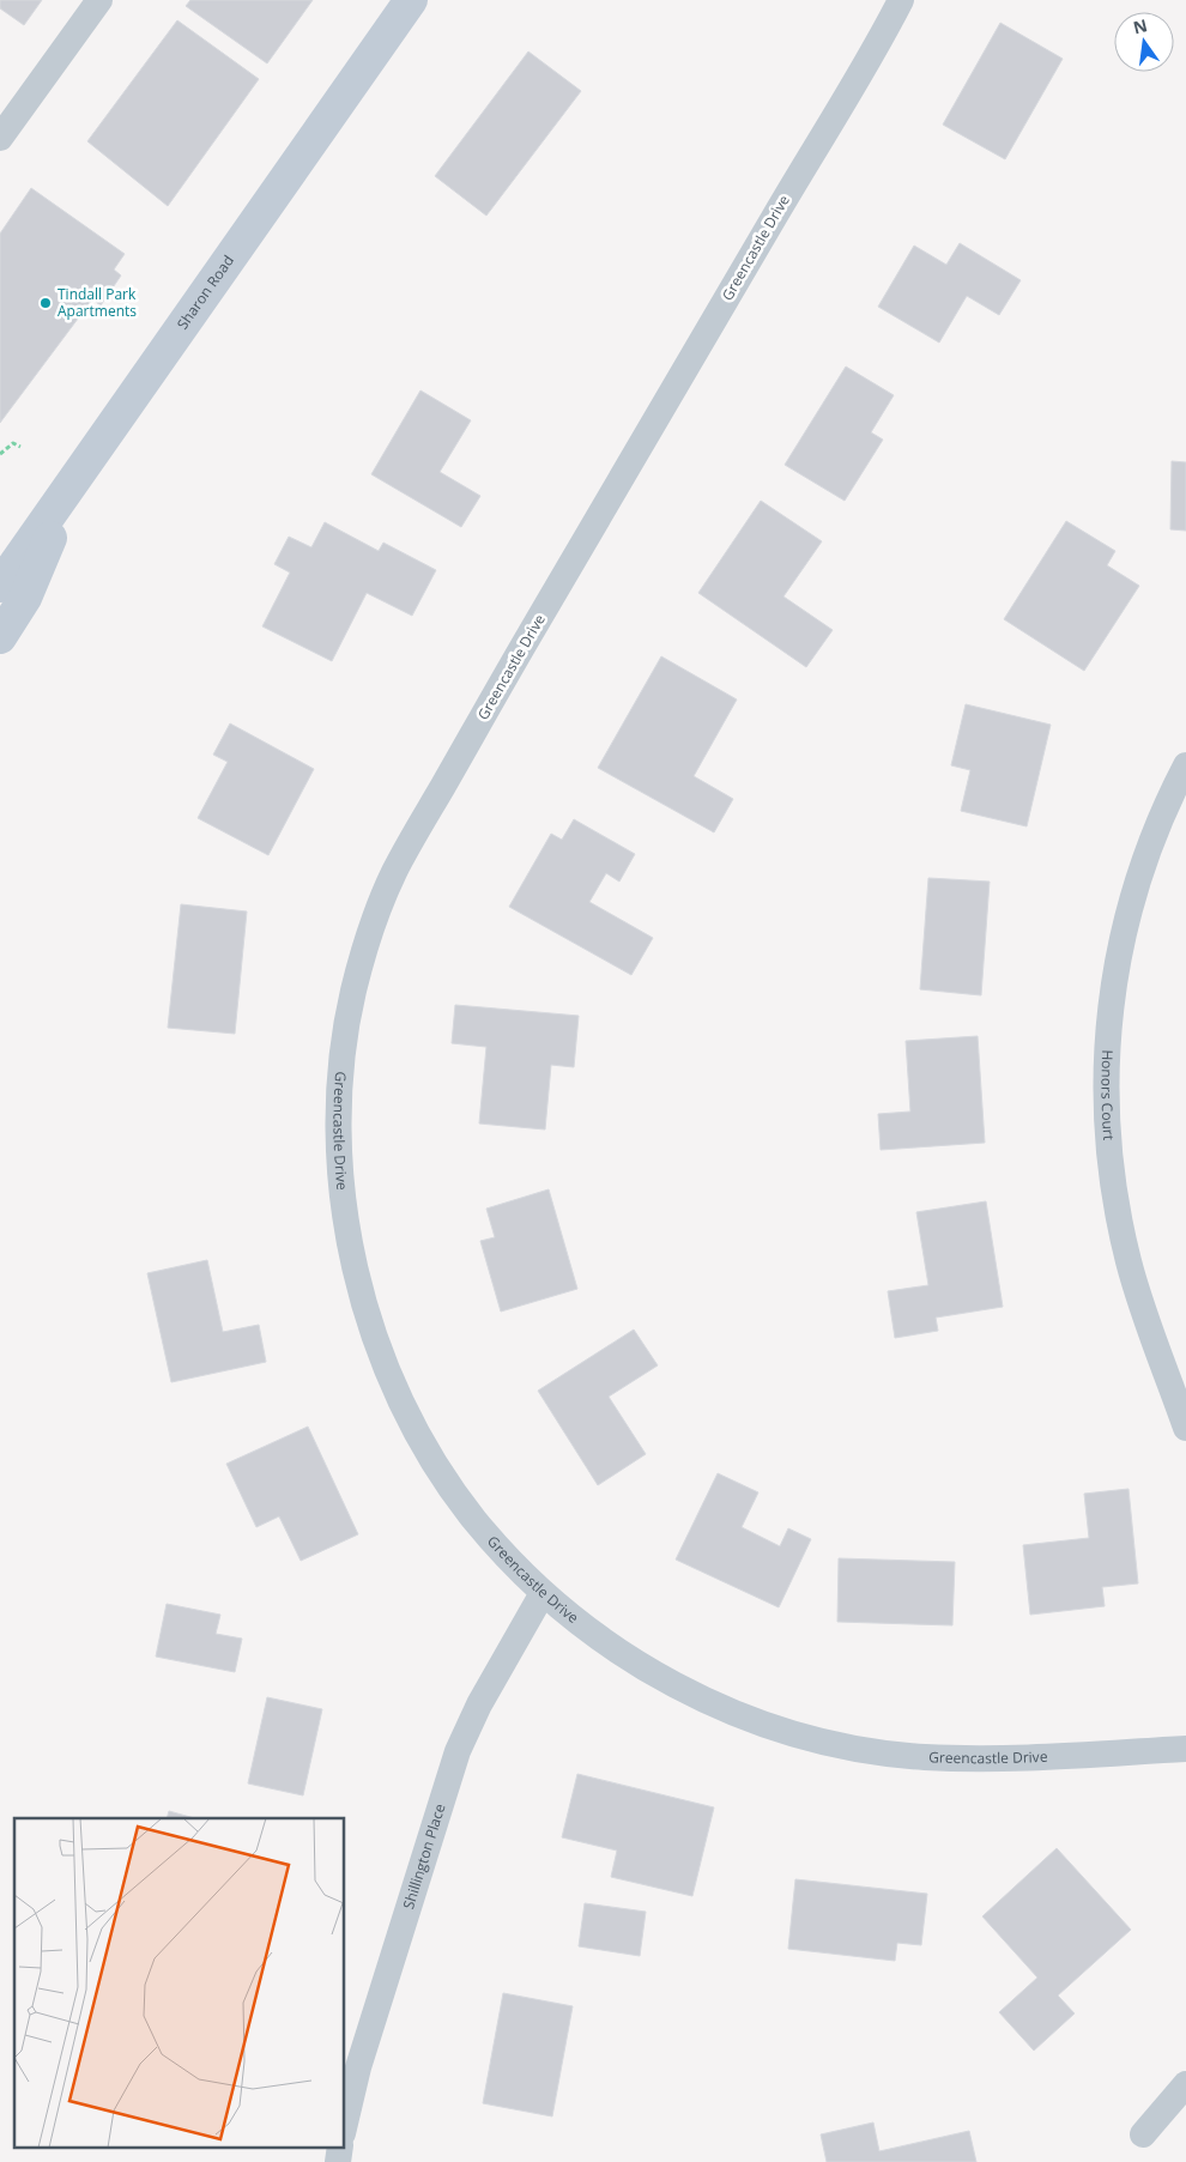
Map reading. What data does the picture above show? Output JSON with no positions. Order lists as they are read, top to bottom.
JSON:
{
  "streets": {
    "main road": ["Sharon Road"],
    "street": ["Greencastle Drive", "Honors Court", "Shillington Place"]
  },
  "crossings": [
    ["Greencastle Drive", "Shillington Place"]
  ],
  "places": ["Tindall Park Apartments"],
  "north": "top"
}
